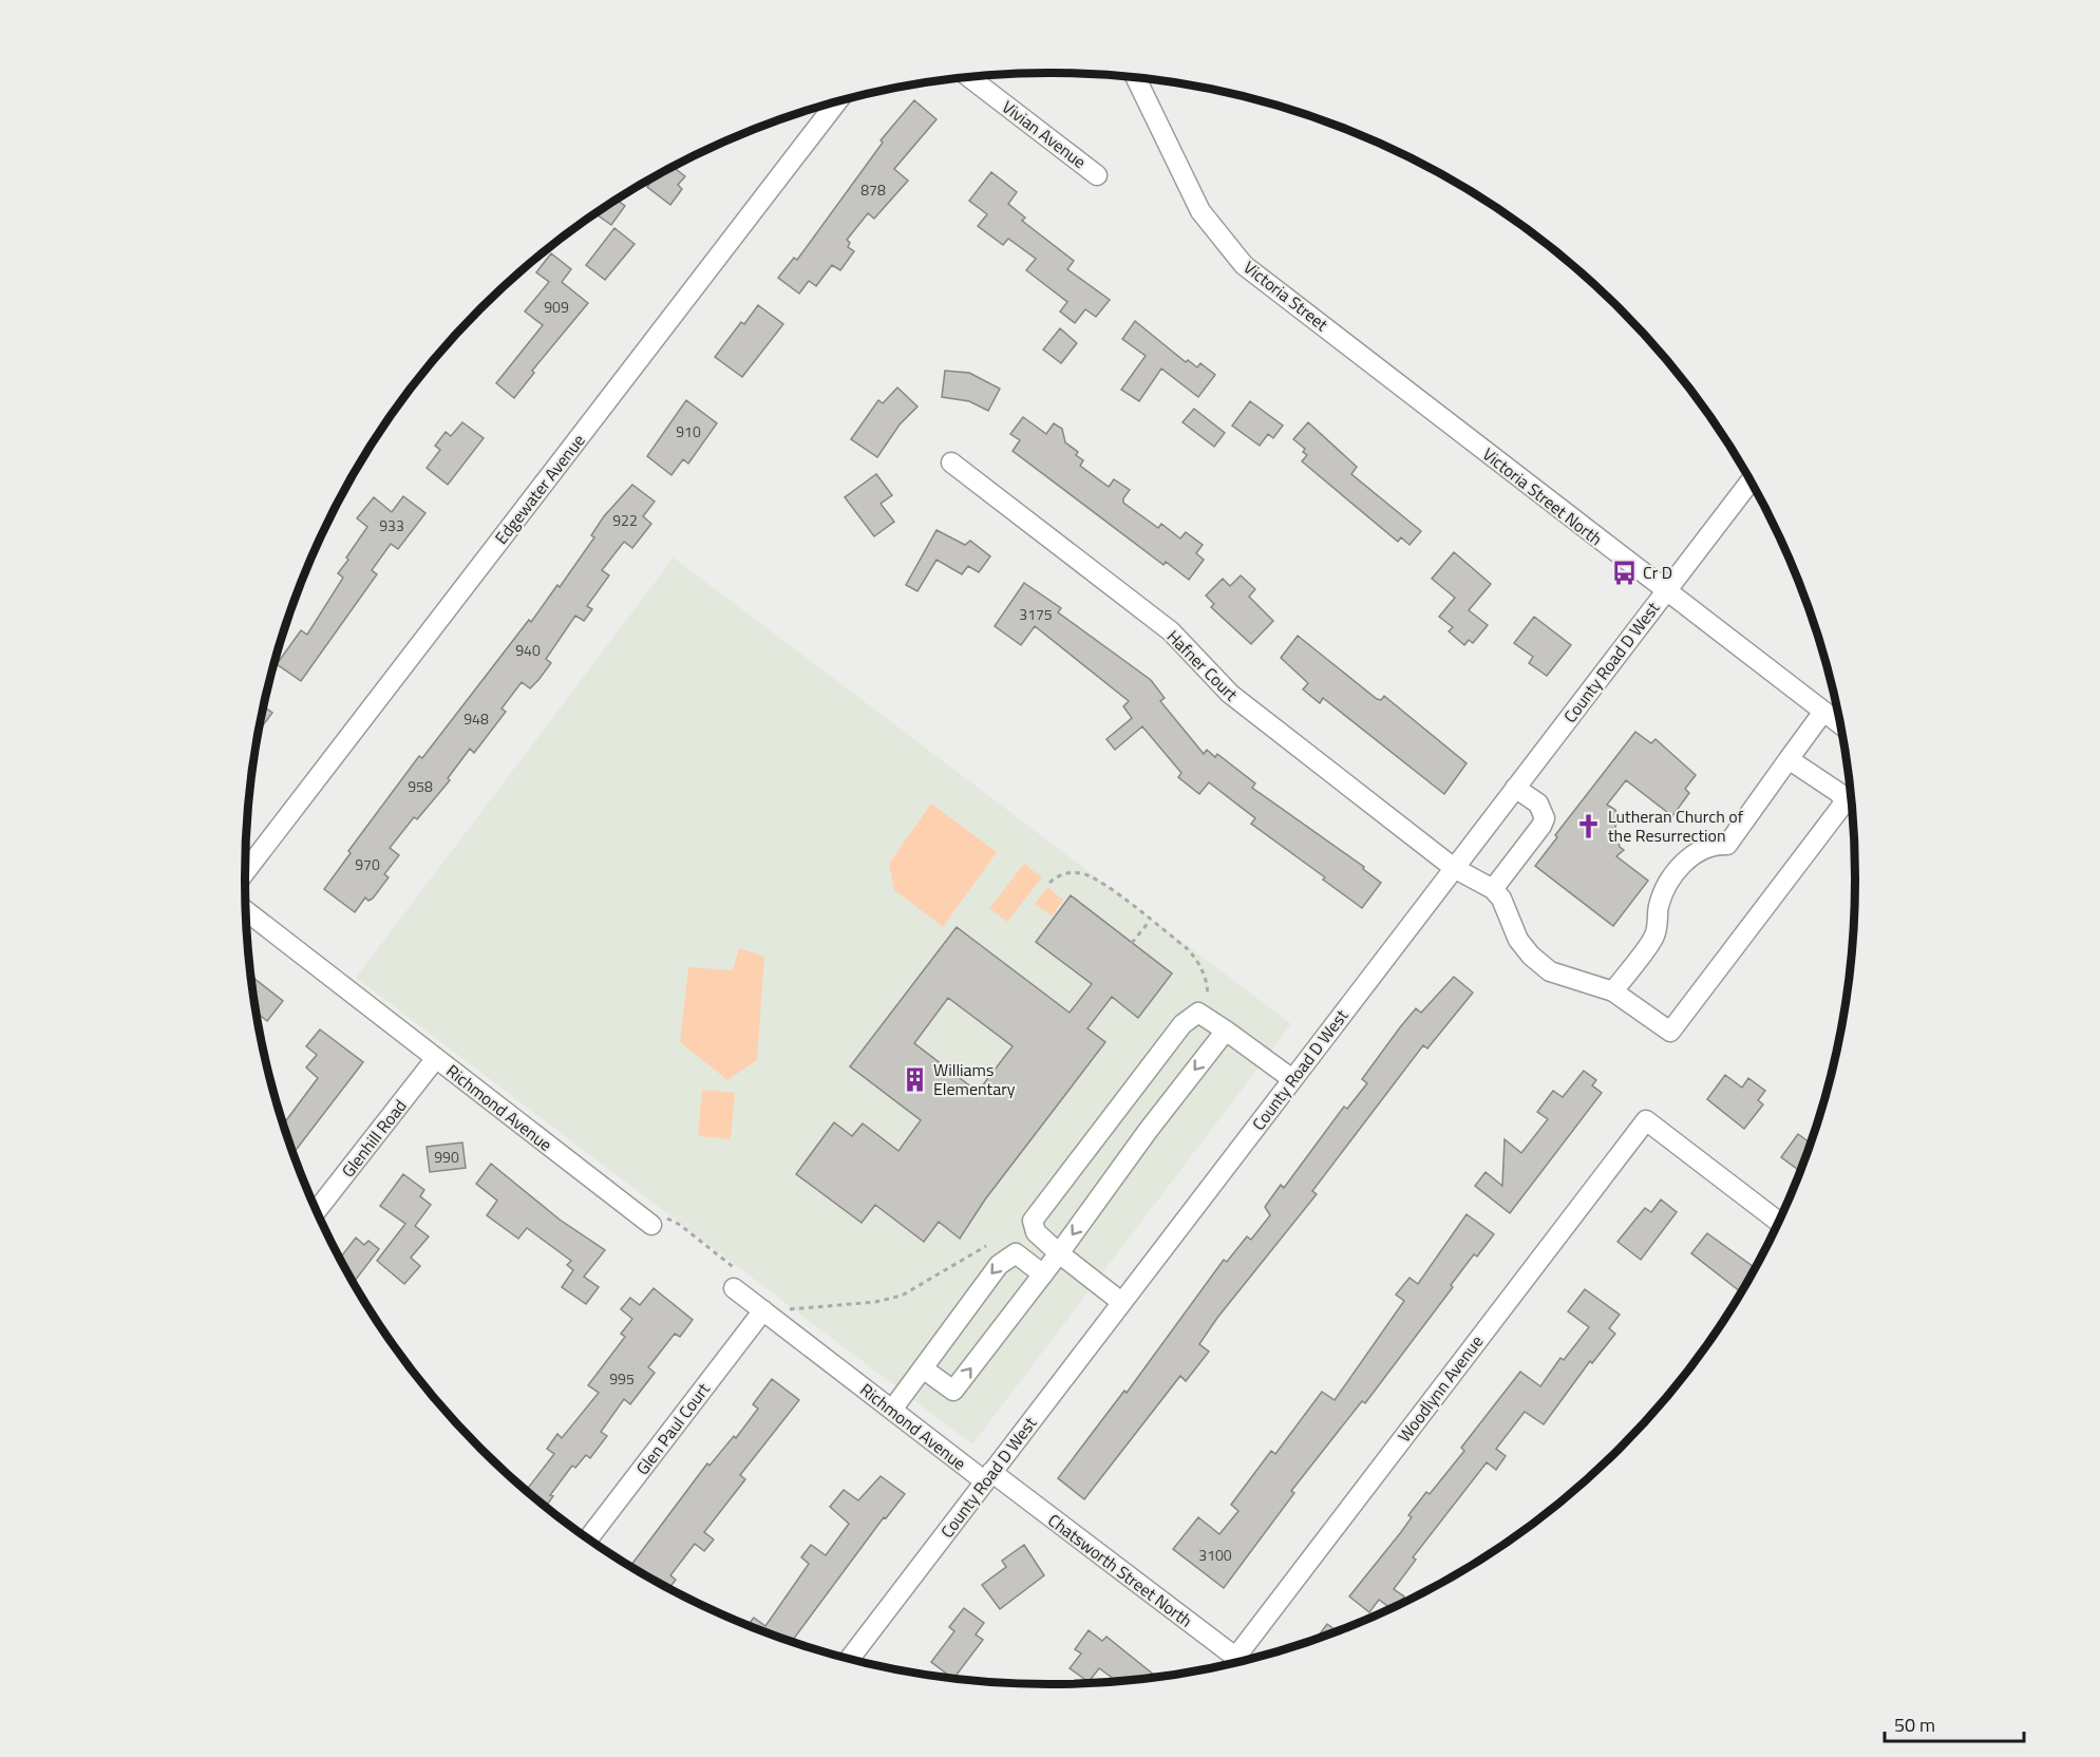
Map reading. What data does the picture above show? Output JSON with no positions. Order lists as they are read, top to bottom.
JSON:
{
  "streets": {
    "street": [
      "Vivian Avenue",
      "Victoria Street",
      "Edgewater Avenue",
      "Victoria Street North",
      "County Road D West",
      "Hafner Court",
      "Richmond Avenue",
      "Glenhill Road",
      "Woodlynn Avenue",
      "Glen Paul Court",
      "Chatsworth Street North"
    ]
  },
  "crossings": [
    ["Victoria Street", "Victoria Street North"],
    ["Victoria Street North", "County Road D West"],
    ["County Road D West", "Hafner Court"],
    ["County Road D West", "Richmond Avenue"],
    ["County Road D West", "Chatsworth Street North"],
    ["Richmond Avenue", "Glenhill Road"],
    ["Richmond Avenue", "Glen Paul Court"],
    ["Richmond Avenue", "Chatsworth Street North"]
  ],
  "places": {
    "bus stop": ["Cr D"],
    "church": ["Lutheran Church of the Resurrection"],
    "building": ["Williams Elementary"]
  },
  "house_numbers": [
    "878",
    "909",
    "910",
    "922",
    "933",
    "3175",
    "940",
    "948",
    "958",
    "970",
    "990",
    "995",
    "3100"
  ],
  "scale_bar": "50 m"
}
